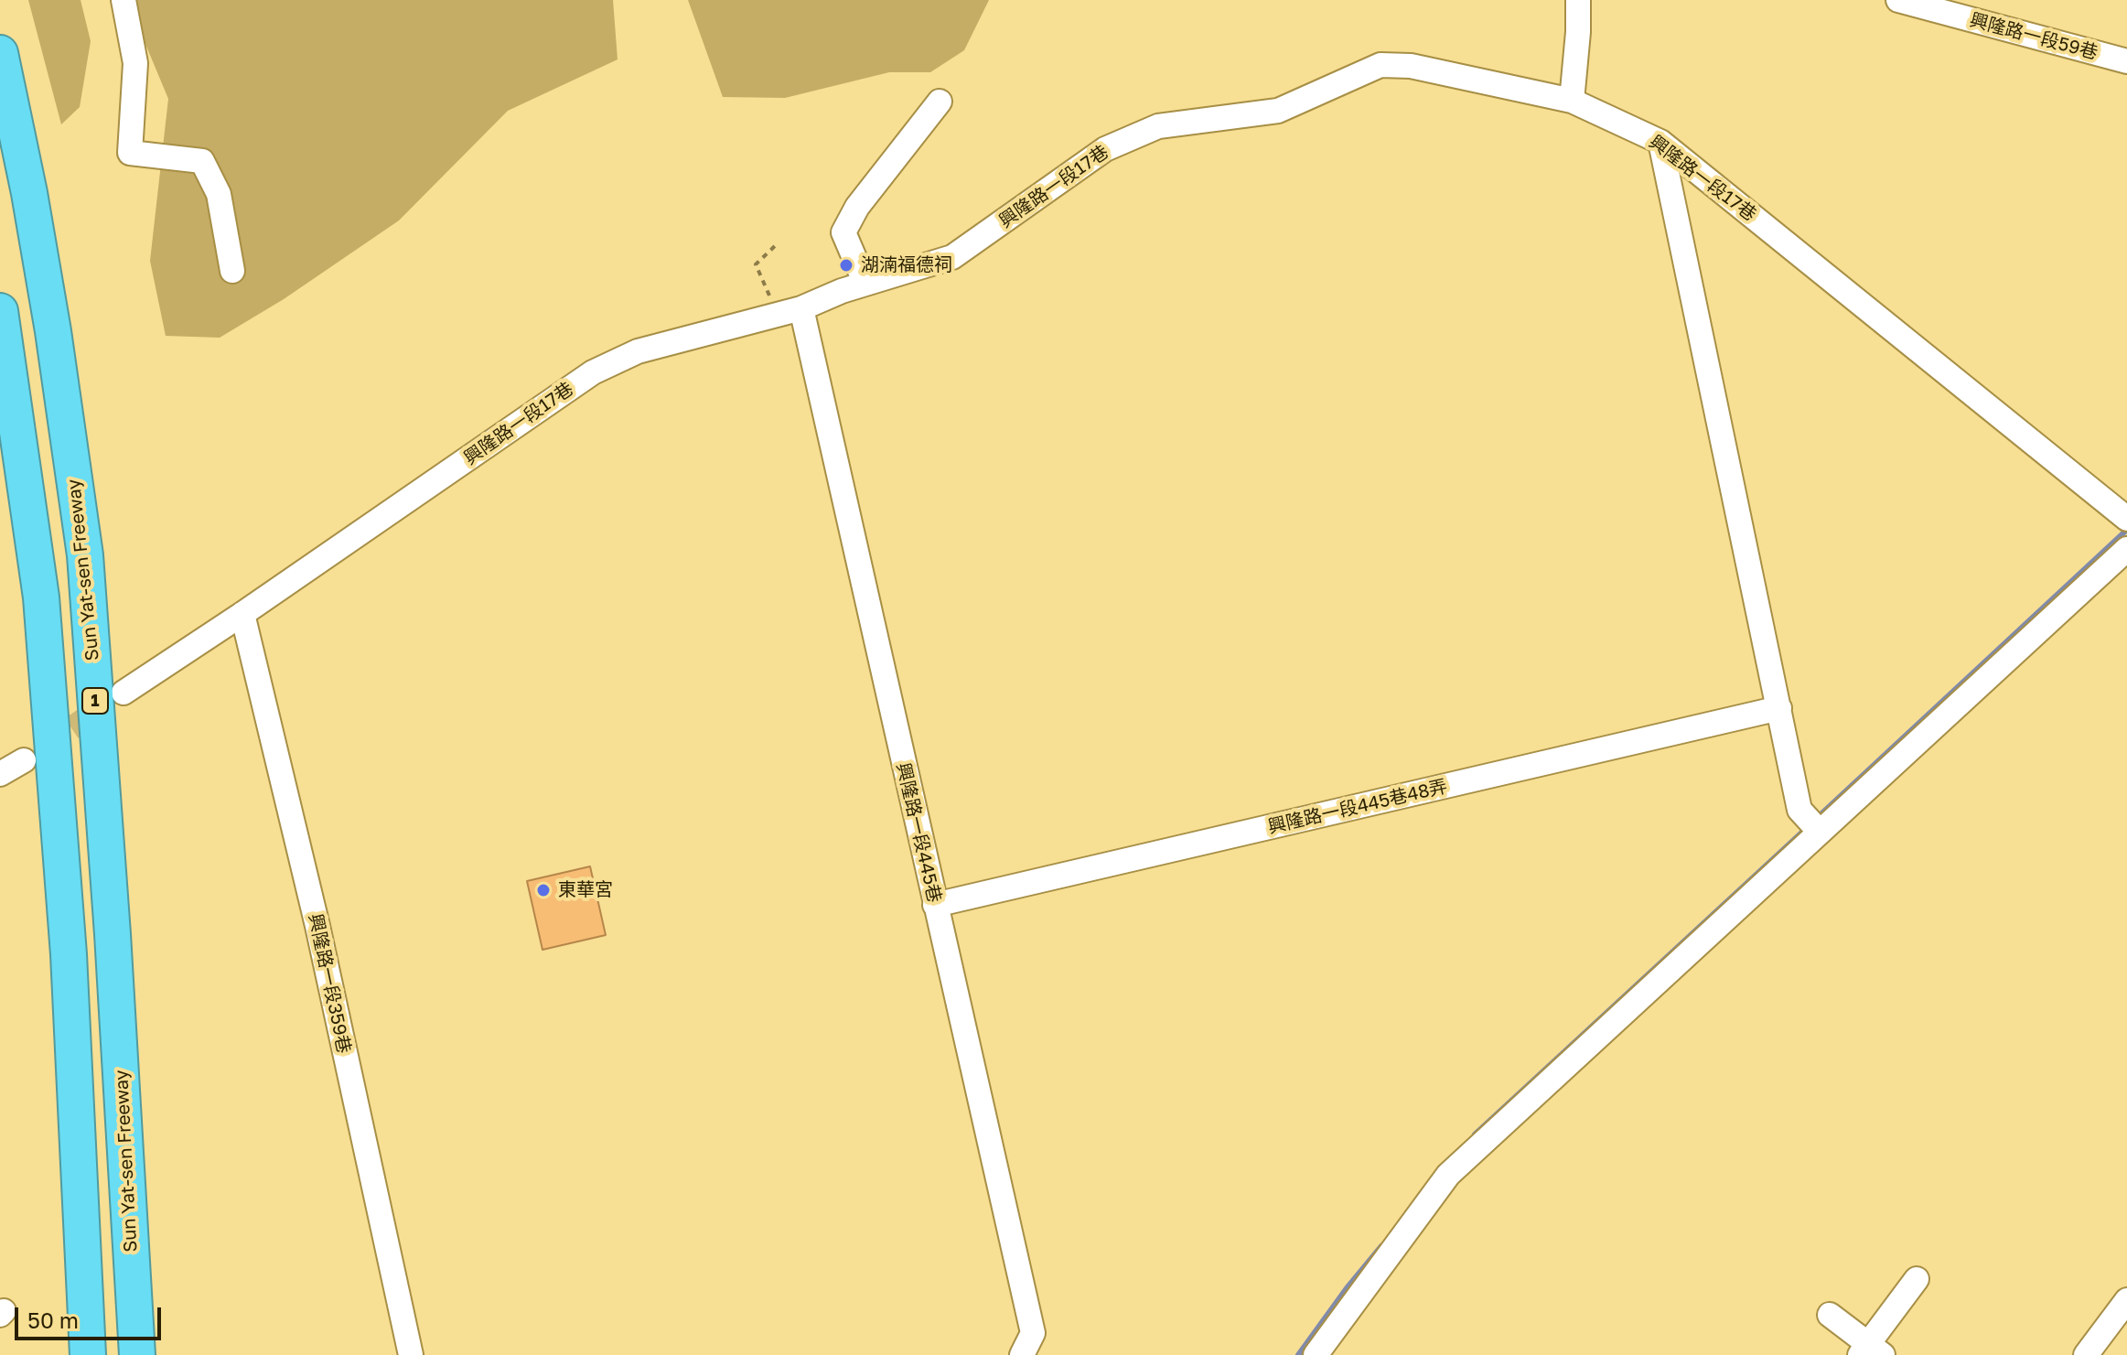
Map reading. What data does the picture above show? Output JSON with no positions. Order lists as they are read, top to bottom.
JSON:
{
  "streets": {
    "highway": ["Sun Yat-sen Freeway", "1"],
    "street": [
      "興隆路一段59巷",
      "興隆路一段17巷",
      "興隆路一段445巷48弄",
      "興隆路一段445巷",
      "興隆路一段359巷"
    ]
  },
  "crossings": [
    ["興隆路一段17巷", "興隆路一段445巷"],
    ["興隆路一段17巷", "興隆路一段359巷"],
    ["興隆路一段445巷48弄", "興隆路一段445巷"]
  ],
  "places": ["湖湳福德祠", "東華宮"],
  "scale_bar": "50 m"
}
